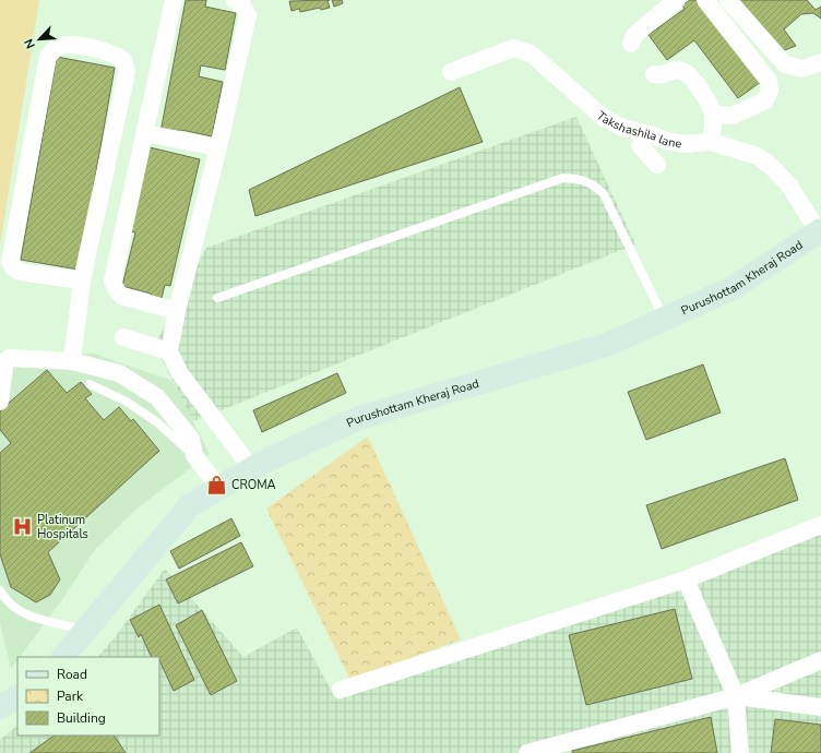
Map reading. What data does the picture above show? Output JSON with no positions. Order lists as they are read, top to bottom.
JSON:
{
  "streets": {
    "street": ["Takshashila lane", "Purushottam Kheraj Road"]
  },
  "crossings": [
    ["Takshashila lane", "Purushottam Kheraj Road"]
  ],
  "places": {
    "shop": ["CROMA"],
    "hospital": ["Platinum Hospitals"]
  },
  "legend": ["Road", "Park", "Building"],
  "north": "bottom left"
}
